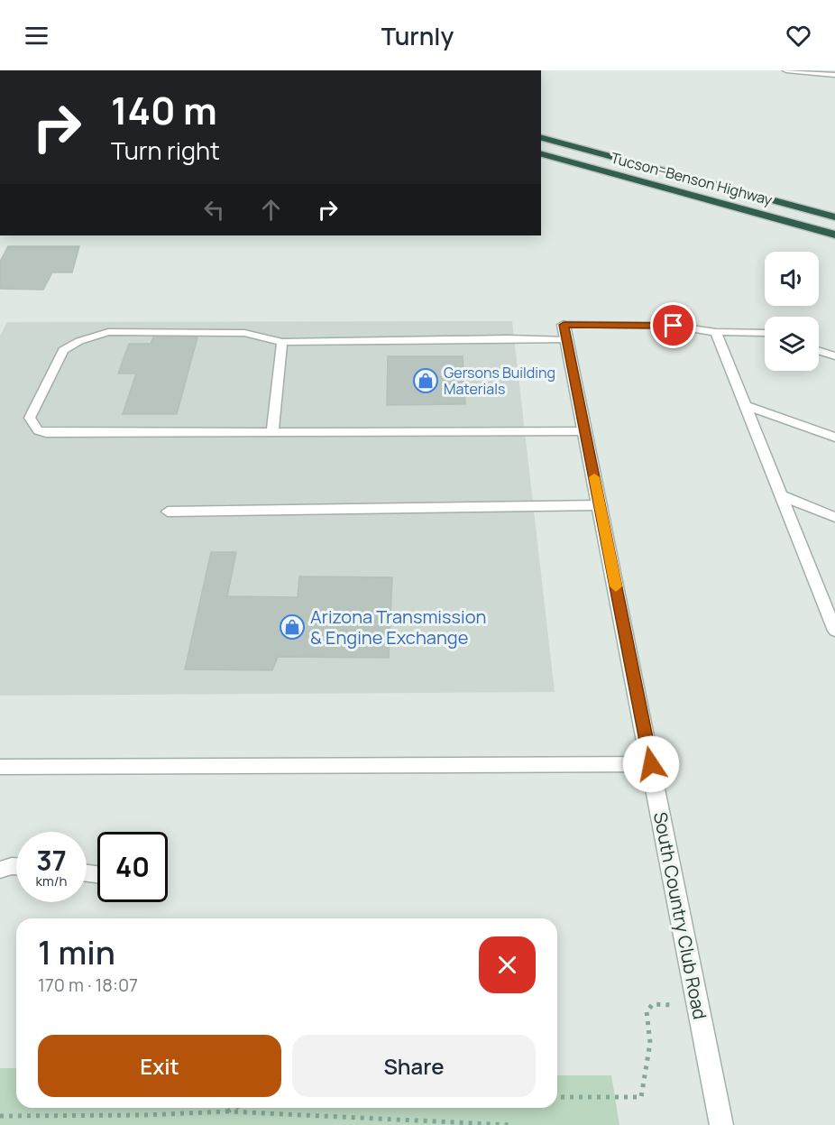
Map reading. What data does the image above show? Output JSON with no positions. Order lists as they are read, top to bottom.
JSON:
{
  "streets": {
    "highway": ["Tucson–Benson Highway"],
    "street": ["South Country Club Road"]
  },
  "places": {
    "shop": ["Gersons Building Materials", "Arizona Transmission & Engine Exchange"]
  },
  "page": {
    "header": "Turnly",
    "turn": ["140 m", "Turn right"],
    "speed": "37 km/h",
    "limit": "40",
    "heading": ["1 min", "170 m · 18:07"],
    "buttons": ["Exit", "Share"]
  }
}
